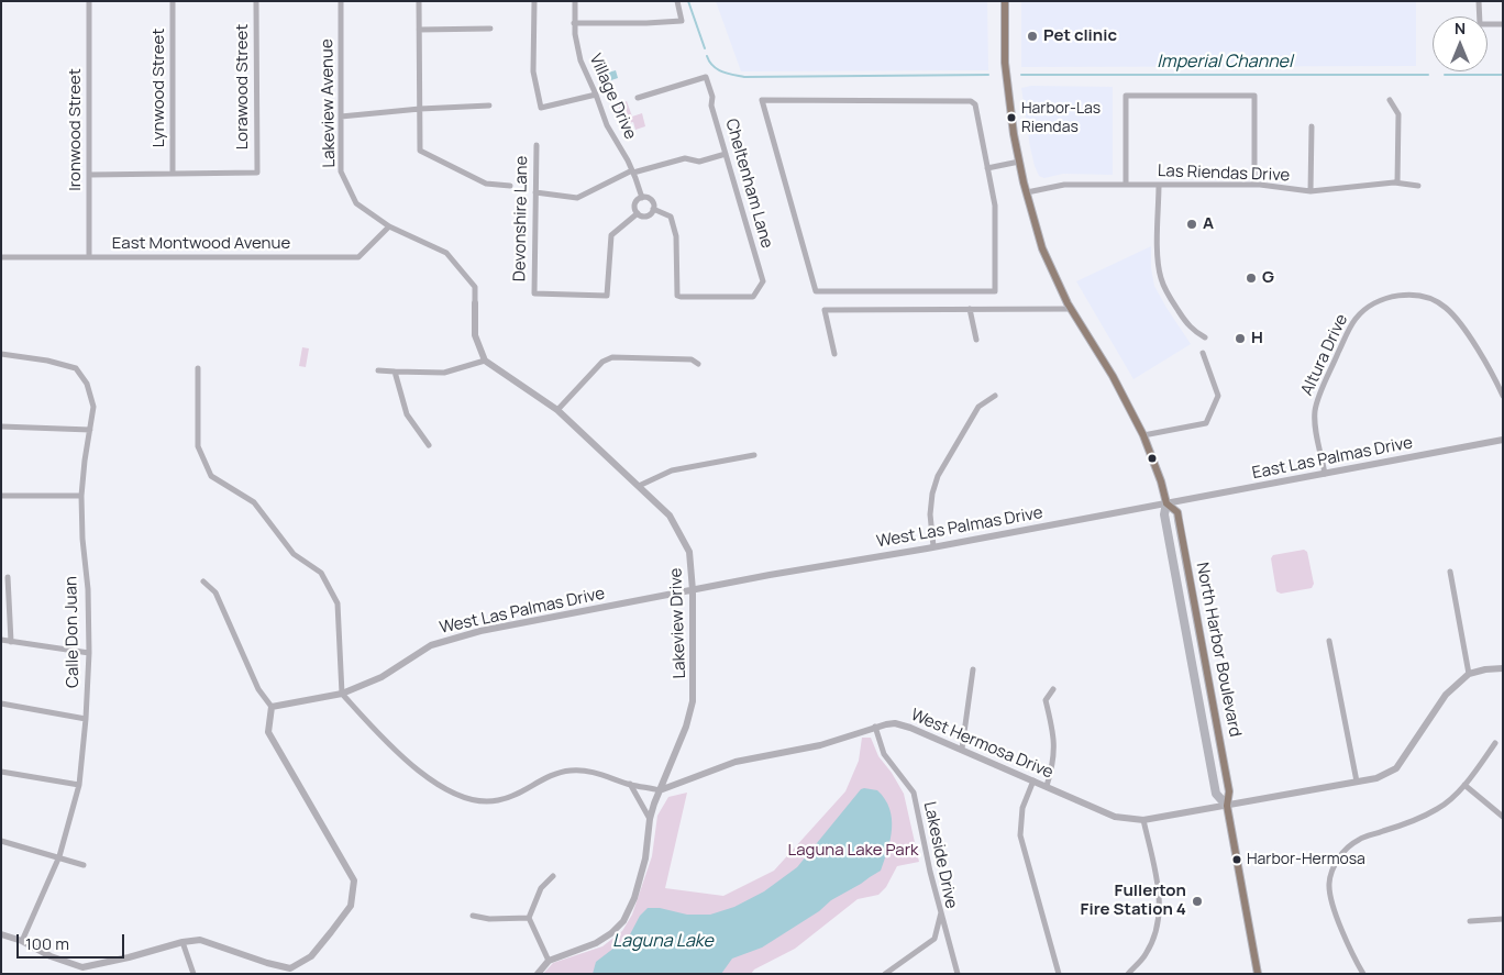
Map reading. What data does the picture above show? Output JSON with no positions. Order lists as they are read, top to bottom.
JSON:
{
  "streets": {
    "main road": ["North Harbor Boulevard"],
    "street": [
      "Lorawood Street",
      "Lynwood Street",
      "Village Drive",
      "Lakeview Avenue",
      "Ironwood Street",
      "Las Riendas Drive",
      "Cheltenham Lane",
      "Devonshire Lane",
      "East Montwood Avenue",
      "Altura Drive",
      "East Las Palmas Drive",
      "West Las Palmas Drive",
      "Lakeview Drive",
      "Calle Don Juan",
      "West Hermosa Drive",
      "Lakeside Drive"
    ]
  },
  "crossings": [
    ["Lorawood Street", "Lynwood Street"],
    ["Village Drive", "Cheltenham Lane"],
    ["Village Drive", "Devonshire Lane"],
    ["Lakeview Avenue", "East Montwood Avenue"],
    ["Ironwood Street", "East Montwood Avenue"],
    ["Las Riendas Drive", "North Harbor Boulevard"],
    ["Cheltenham Lane", "Devonshire Lane"],
    ["Altura Drive", "East Las Palmas Drive"],
    ["East Las Palmas Drive", "West Las Palmas Drive"],
    ["East Las Palmas Drive", "North Harbor Boulevard"],
    ["West Las Palmas Drive", "Lakeview Drive"],
    ["West Las Palmas Drive", "North Harbor Boulevard"],
    ["West Las Palmas Drive", "West Hermosa Drive"],
    ["Lakeview Drive", "West Hermosa Drive"],
    ["North Harbor Boulevard", "West Hermosa Drive"],
    ["West Hermosa Drive", "Lakeside Drive"]
  ],
  "water": ["Imperial Channel", "Laguna Lake"],
  "parks": ["Laguna Lake Park"],
  "places": [
    "Pet clinic",
    "Harbor-Las Riendas",
    "A",
    "G",
    "H",
    "Harbor-Hermosa",
    "Fullerton Fire Station 4"
  ],
  "scale_bar": "100 m",
  "north": "top"
}
